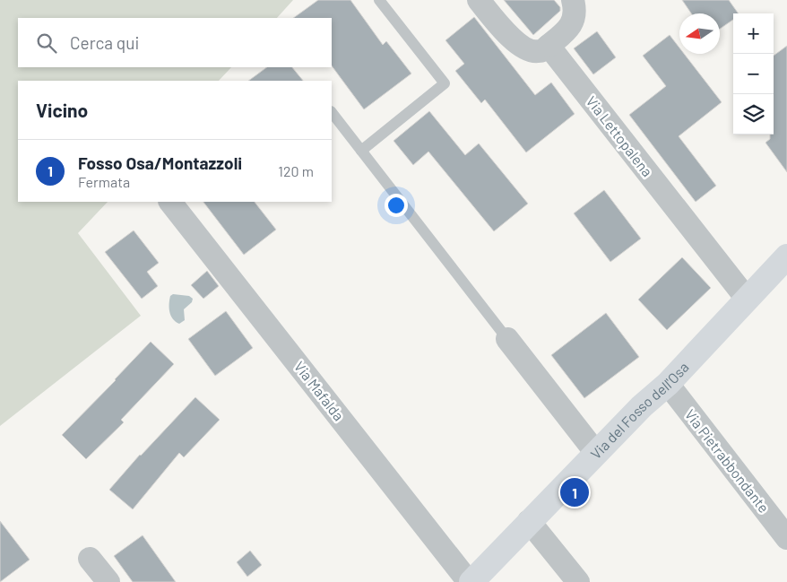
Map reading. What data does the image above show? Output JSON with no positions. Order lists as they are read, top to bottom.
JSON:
{
  "streets": {
    "street": [
      "Via Lettopalena",
      "Via Mafalda",
      "Via del Fosso dell'Osa",
      "Via Pietrabbondante"
    ]
  },
  "crossings": [
    ["Via Lettopalena", "Via del Fosso dell'Osa"],
    ["Via Mafalda", "Via del Fosso dell'Osa"],
    ["Via del Fosso dell'Osa", "Via Pietrabbondante"]
  ],
  "north": "left",
  "page": {
    "map_buttons": ["+", "−"],
    "search": "Cerca qui",
    "heading": "Vicino",
    "list": [
      {
        "mark": "1",
        "name": "Fosso Osa/Montazzoli",
        "note": "Fermata",
        "value": "120 m"
      }
    ],
    "pins": "1"
  }
}
